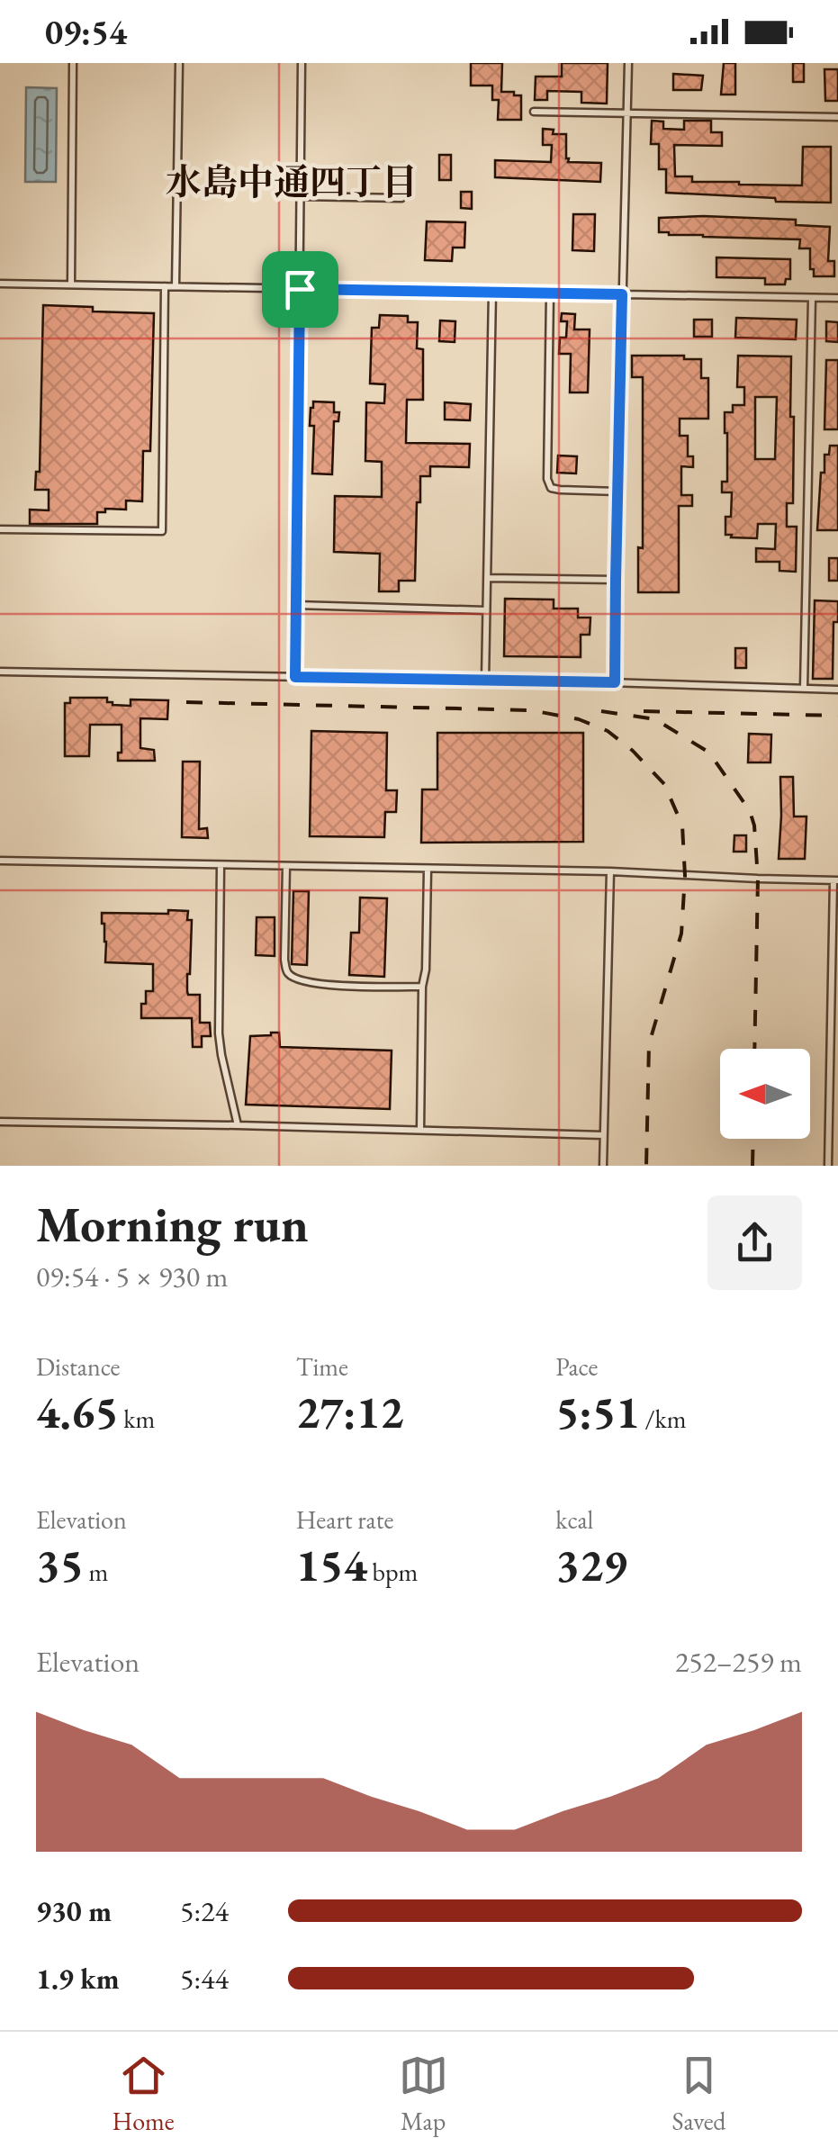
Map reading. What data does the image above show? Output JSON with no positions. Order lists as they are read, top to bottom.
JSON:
{
  "districts": ["水島中通四丁目"],
  "north": "left",
  "page": {
    "status": "09:54",
    "heading": ["Morning run", "09:54 · 5 × 930 m"],
    "stats": [
      ["Distance", "4.65 km"],
      ["Time", "27:12"],
      ["Pace", "5:51 /km"],
      ["Elevation", "35 m"],
      ["Heart rate", "154 bpm"],
      ["kcal", "329"]
    ],
    "chart": ["Elevation", "252–259 m"],
    "list": [
      {
        "name": "930 m",
        "note": "5:24"
      },
      {
        "name": "1.9 km",
        "note": "5:44"
      }
    ],
    "tabs": ["Home", "Map", "Saved"]
  }
}
